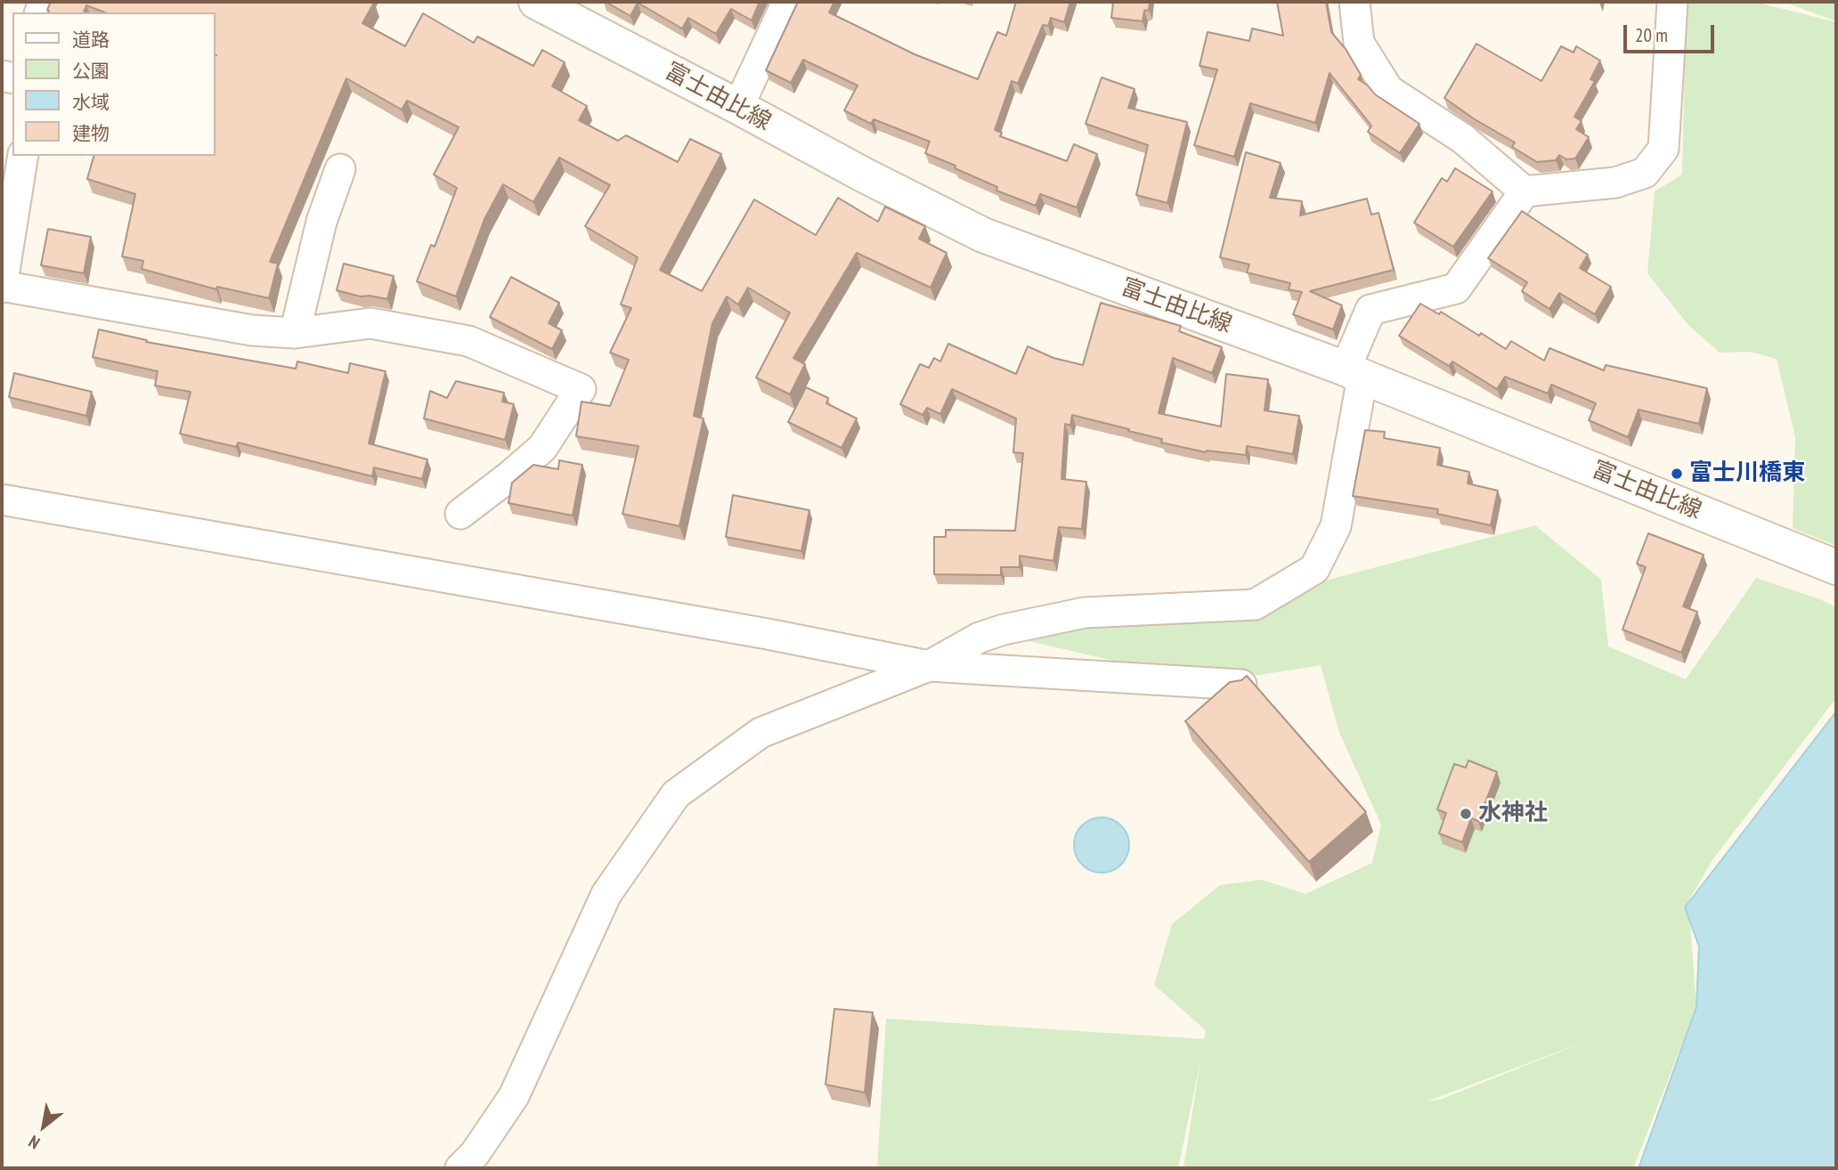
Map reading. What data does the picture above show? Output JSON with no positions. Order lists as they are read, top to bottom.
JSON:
{
  "streets": {
    "main road": ["富士由比線"]
  },
  "places": ["富士川橋東", "水神社"],
  "legend": [
    "道路",
    "公園",
    "水域",
    "建物"
  ],
  "scale_bar": "20 m",
  "north": "bottom left"
}
